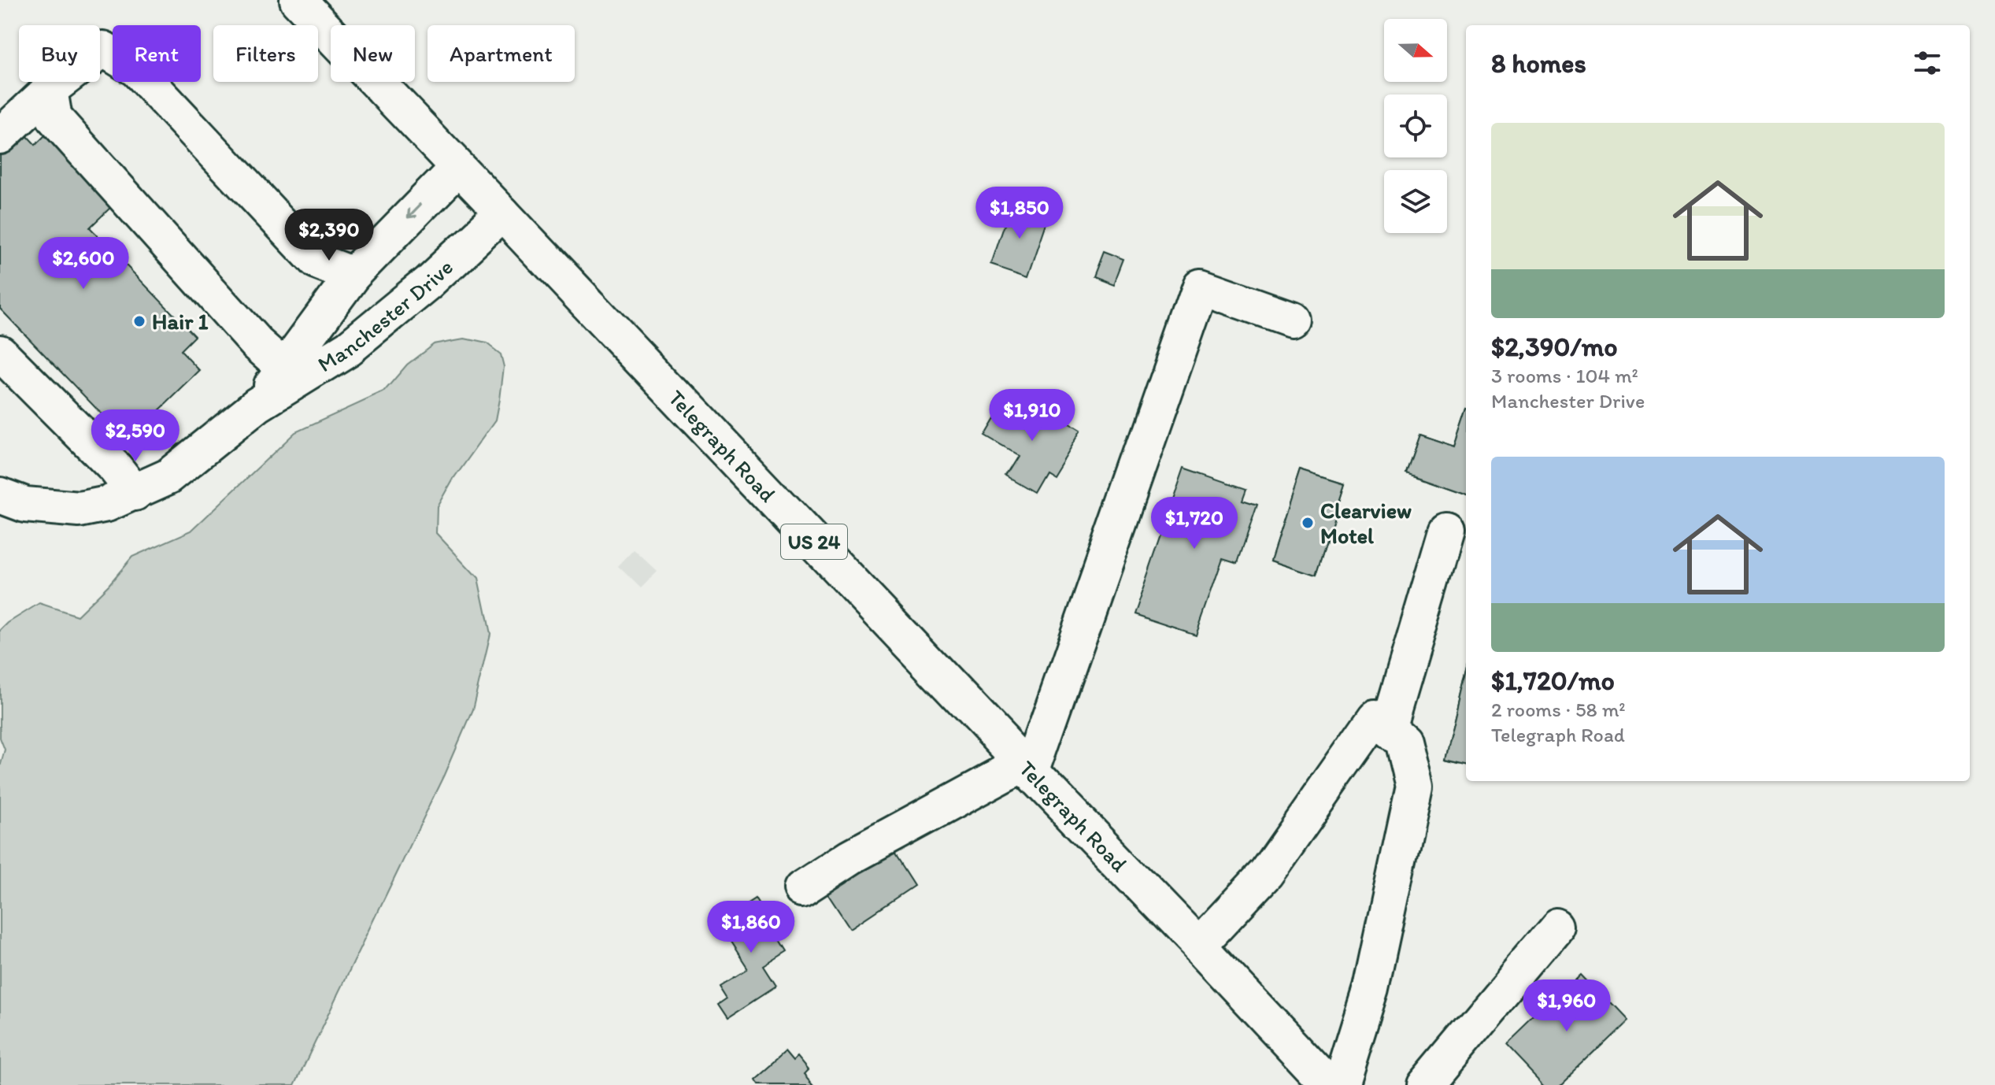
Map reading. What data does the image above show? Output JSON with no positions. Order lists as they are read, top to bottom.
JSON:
{
  "streets": {
    "main road": ["Manchester Drive", "Telegraph Road", "US 24"]
  },
  "crossings": [
    ["Manchester Drive", "Telegraph Road"]
  ],
  "places": ["Hair 1", "Clearview Motel"],
  "north": "right",
  "page": {
    "chip": [
      "Buy",
      "Rent",
      "Filters",
      "New",
      "Apartment"
    ],
    "heading": "8 homes",
    "list": [
      {
        "name": "$2,390/mo",
        "note": "3 rooms · 104 m² · Manchester Drive"
      },
      {
        "name": "$1,720/mo",
        "note": "2 rooms · 58 m² · Telegraph Road"
      }
    ],
    "price": [
      "$1,850",
      "$2,390",
      "$2,600",
      "$1,910",
      "$2,590",
      "$1,720",
      "$1,860",
      "$1,960"
    ]
  }
}
